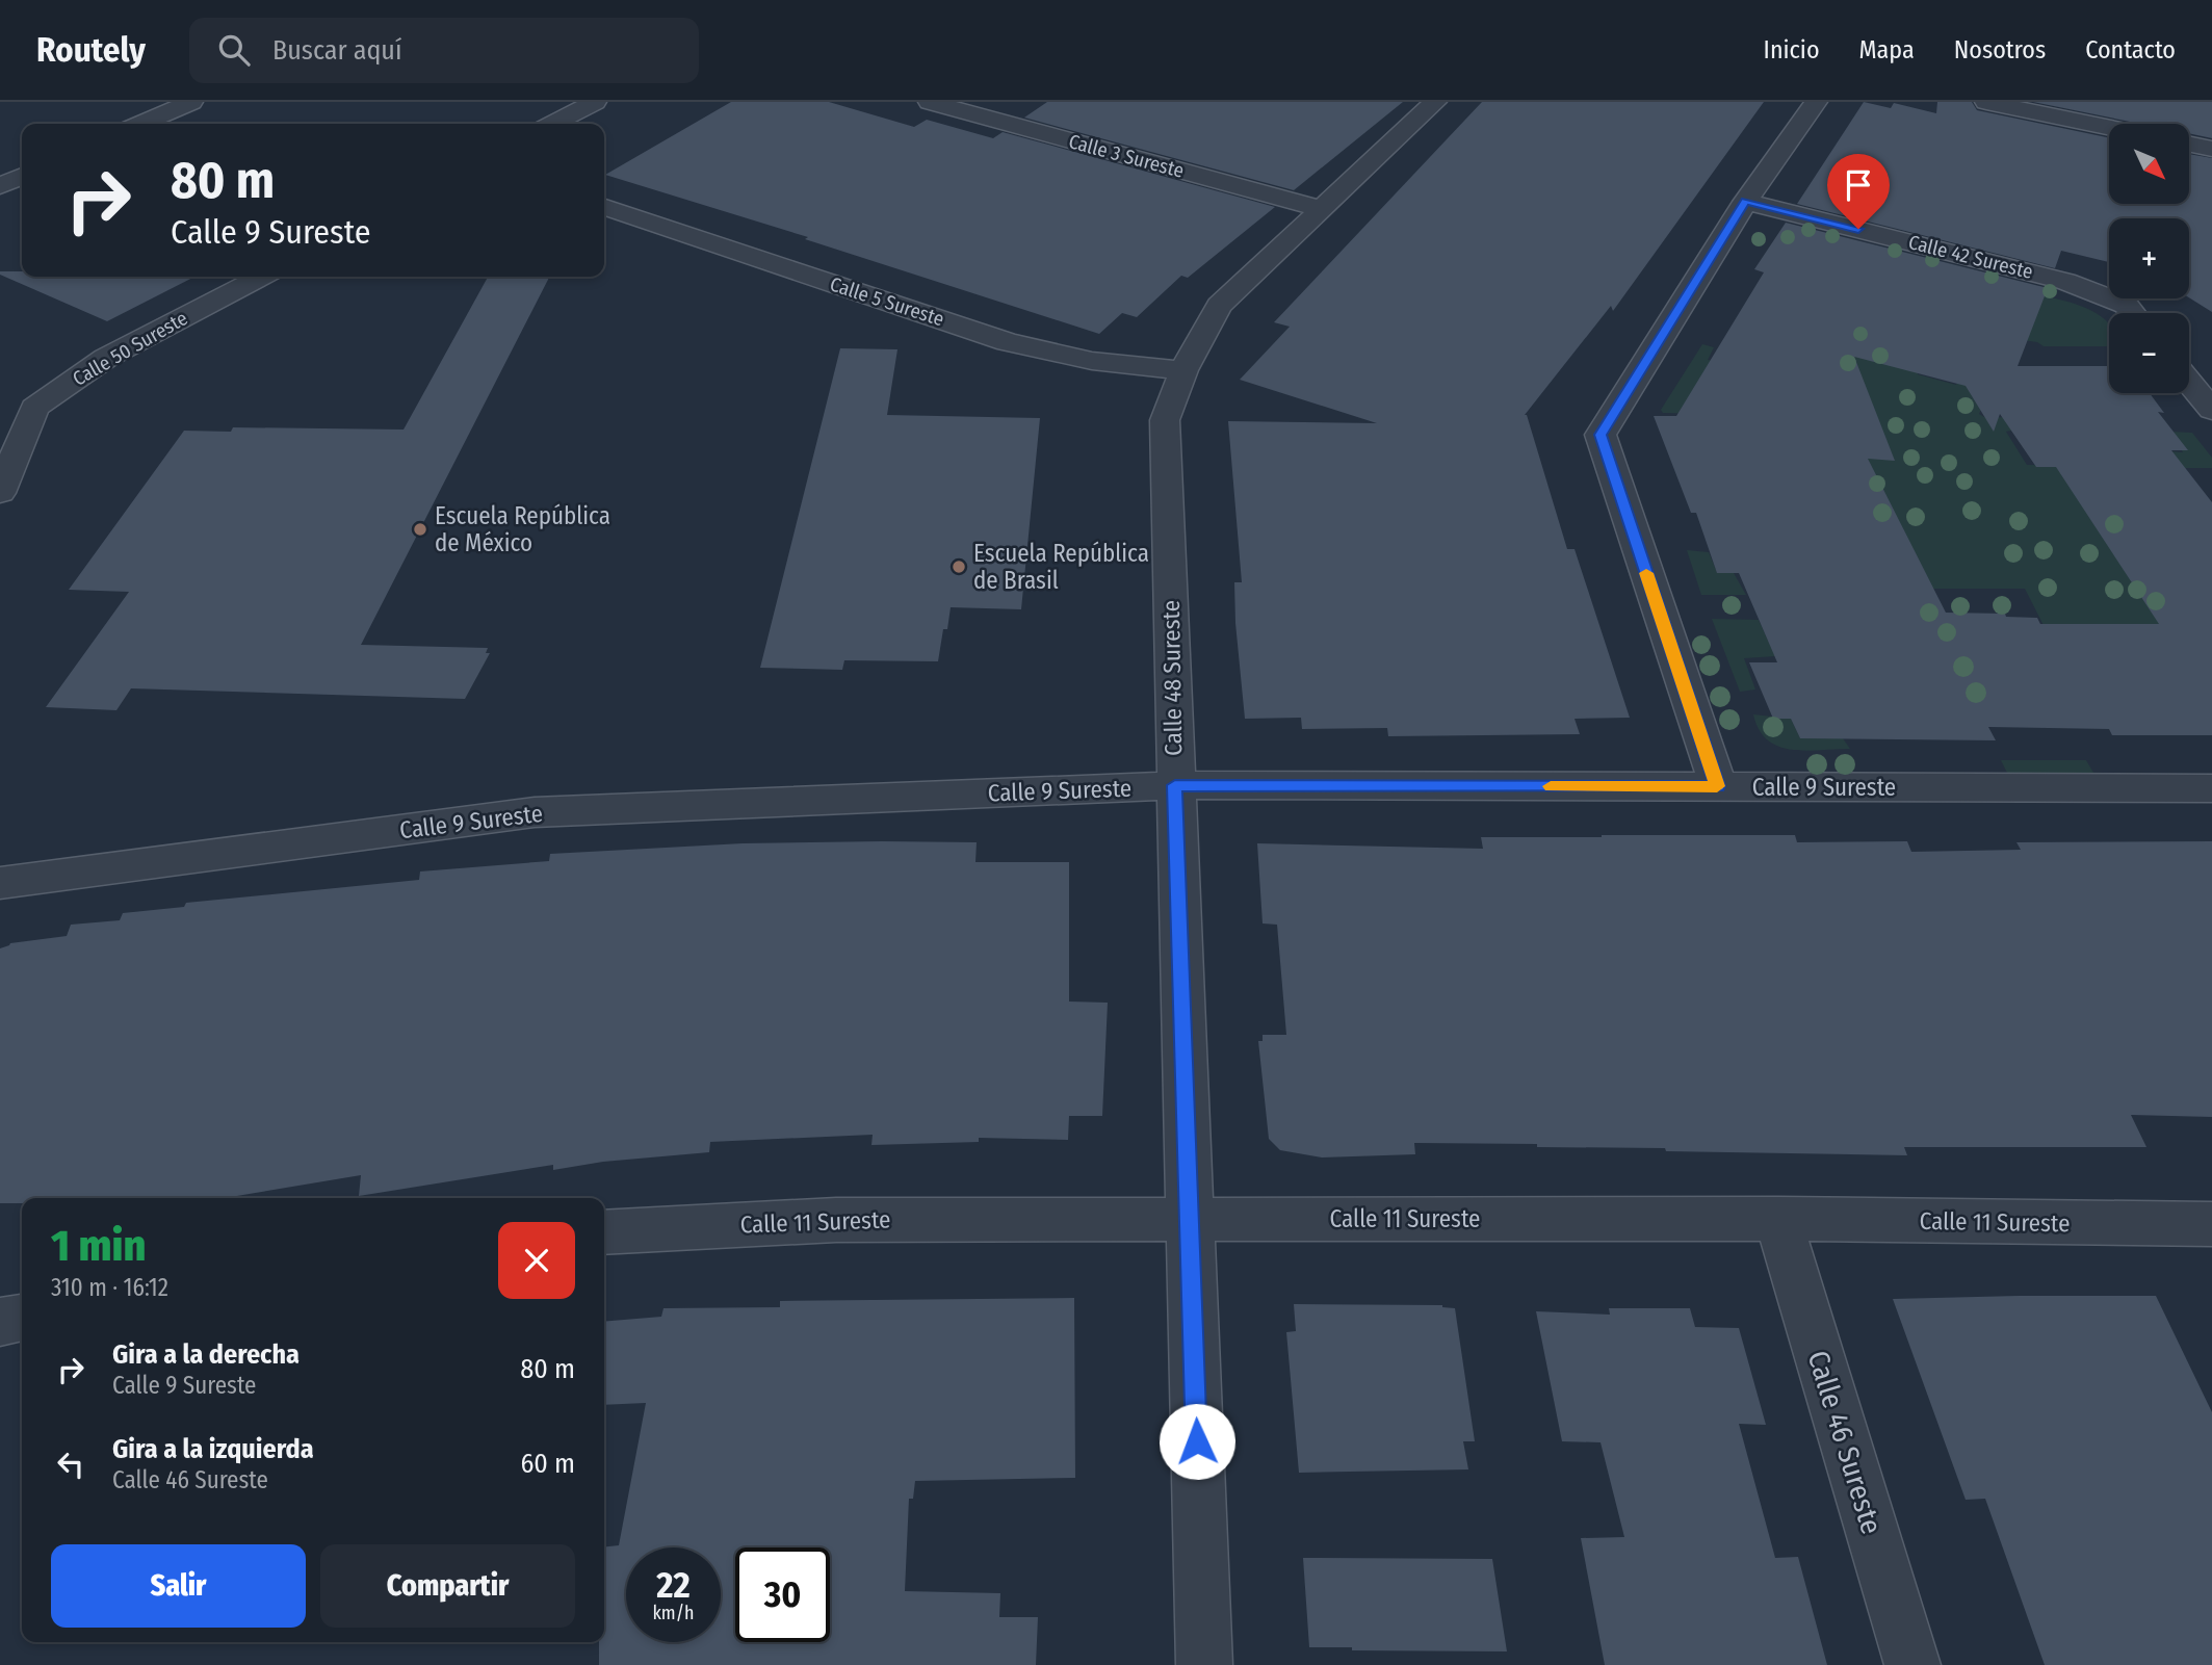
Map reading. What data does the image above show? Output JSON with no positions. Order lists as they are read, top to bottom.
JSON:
{
  "streets": {
    "street": [
      "Calle 3 Sureste",
      "Calle 42 Sureste",
      "Calle 5 Sureste",
      "Calle 50 Sureste",
      "Calle 48 Sureste",
      "Calle 9 Sureste",
      "Calle 11 Sureste",
      "Calle 46 Sureste"
    ]
  },
  "crossings": [
    ["Calle 3 Sureste", "Calle 48 Sureste"],
    ["Calle 5 Sureste", "Calle 48 Sureste"],
    ["Calle 48 Sureste", "Calle 9 Sureste"],
    ["Calle 48 Sureste", "Calle 11 Sureste"],
    ["Calle 11 Sureste", "Calle 46 Sureste"]
  ],
  "places": ["Escuela República de México", "Escuela República de Brasil"],
  "north": "bottom right",
  "page": {
    "header": "Routely",
    "search": "Buscar aquí",
    "nav": [
      "Inicio",
      "Mapa",
      "Nosotros",
      "Contacto"
    ],
    "map_buttons": ["+", "−"],
    "turn": ["80 m", "Calle 9 Sureste"],
    "heading": ["1 min", "310 m · 16:12"],
    "list": [
      {
        "name": "Gira a la derecha",
        "note": "Calle 9 Sureste",
        "value": "80 m"
      },
      {
        "name": "Gira a la izquierda",
        "note": "Calle 46 Sureste",
        "value": "60 m"
      }
    ],
    "buttons": ["Salir", "Compartir"],
    "speed": "22 km/h",
    "limit": "30"
  }
}
